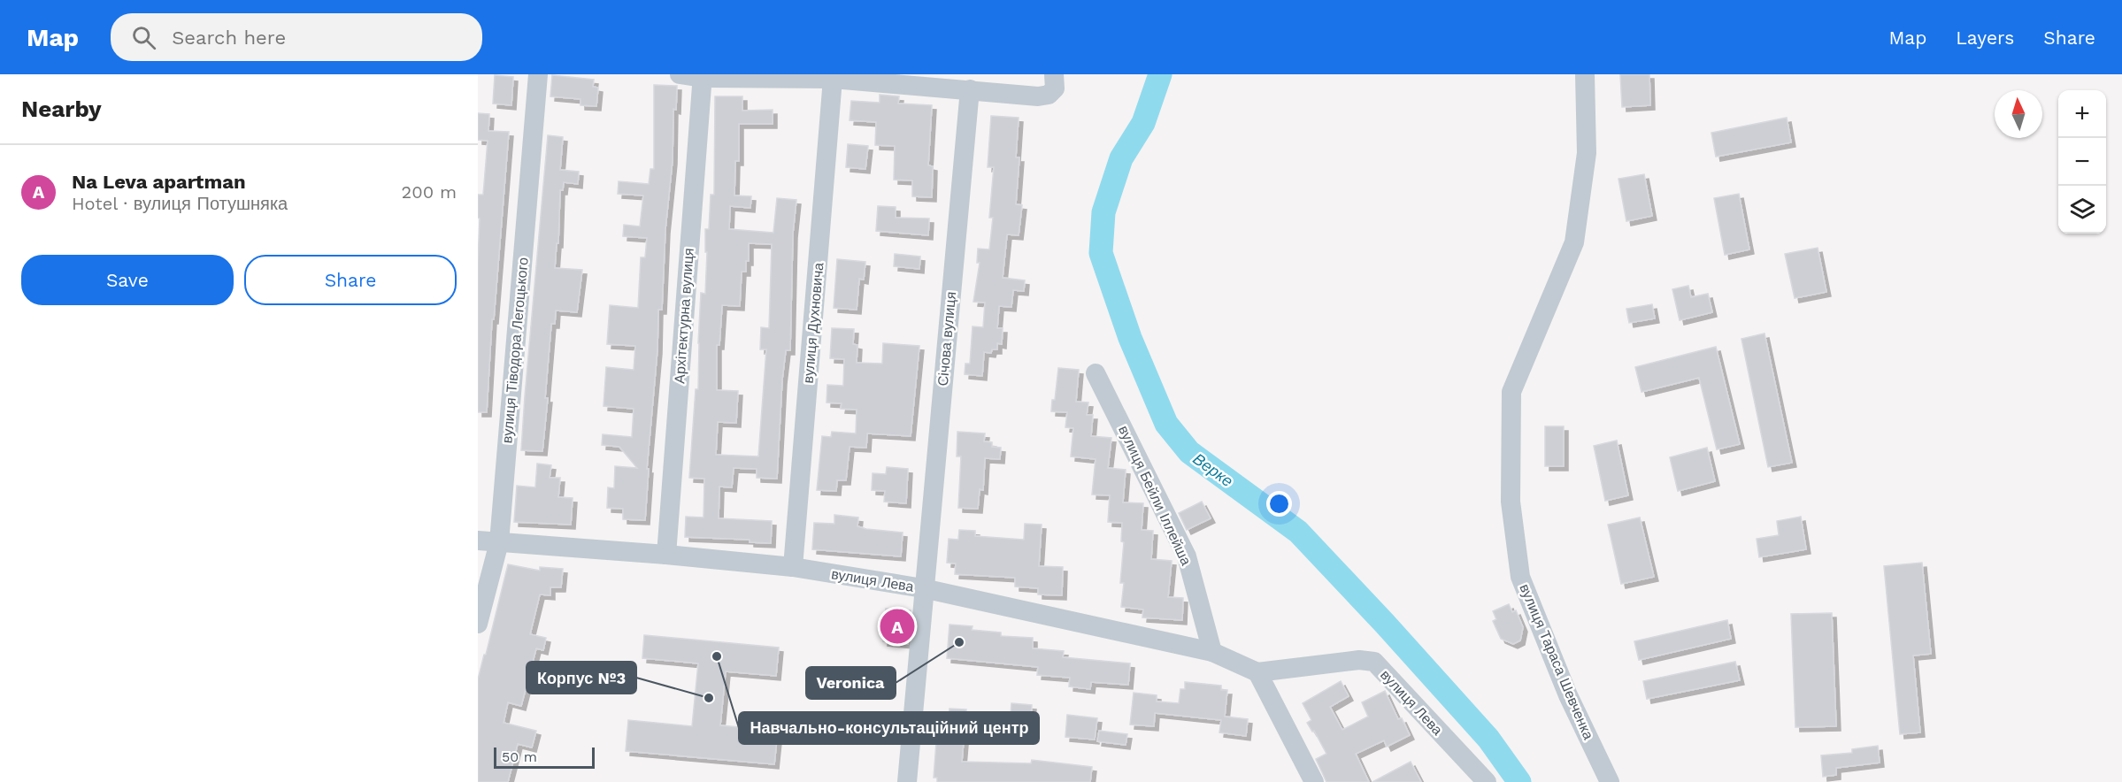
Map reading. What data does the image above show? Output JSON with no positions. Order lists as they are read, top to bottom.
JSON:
{
  "streets": {
    "street": [
      "Архітектурна вулиця",
      "вулиця Духновича",
      "Січова вулиця",
      "вулиця Тіводора Легоцького",
      "вулиця Бейли Іллейша",
      "вулиця Лева",
      "вулиця Тараса Шевченка"
    ]
  },
  "crossings": [
    ["Архітектурна вулиця", "вулиця Лева"],
    ["вулиця Духновича", "вулиця Лева"],
    ["Січова вулиця", "вулиця Лева"],
    ["вулиця Тіводора Легоцького", "вулиця Лева"],
    ["вулиця Бейли Іллейша", "вулиця Лева"]
  ],
  "water": ["Верке"],
  "places": ["Veronica", "Навчально-консультаційний центр", "Корпус №3"],
  "scale_bar": "50 m",
  "north": "top",
  "page": {
    "header": "Map",
    "search": "Search here",
    "nav": ["Map", "Layers", "Share"],
    "heading": "Nearby",
    "map_buttons": ["+", "−"],
    "list": [
      {
        "mark": "A",
        "name": "Na Leva apartman",
        "note": "Hotel · вулиця Потушняка",
        "value": "200 m"
      }
    ],
    "buttons": ["Save", "Share"],
    "pins": "A",
    "scale": "50 m"
  }
}
